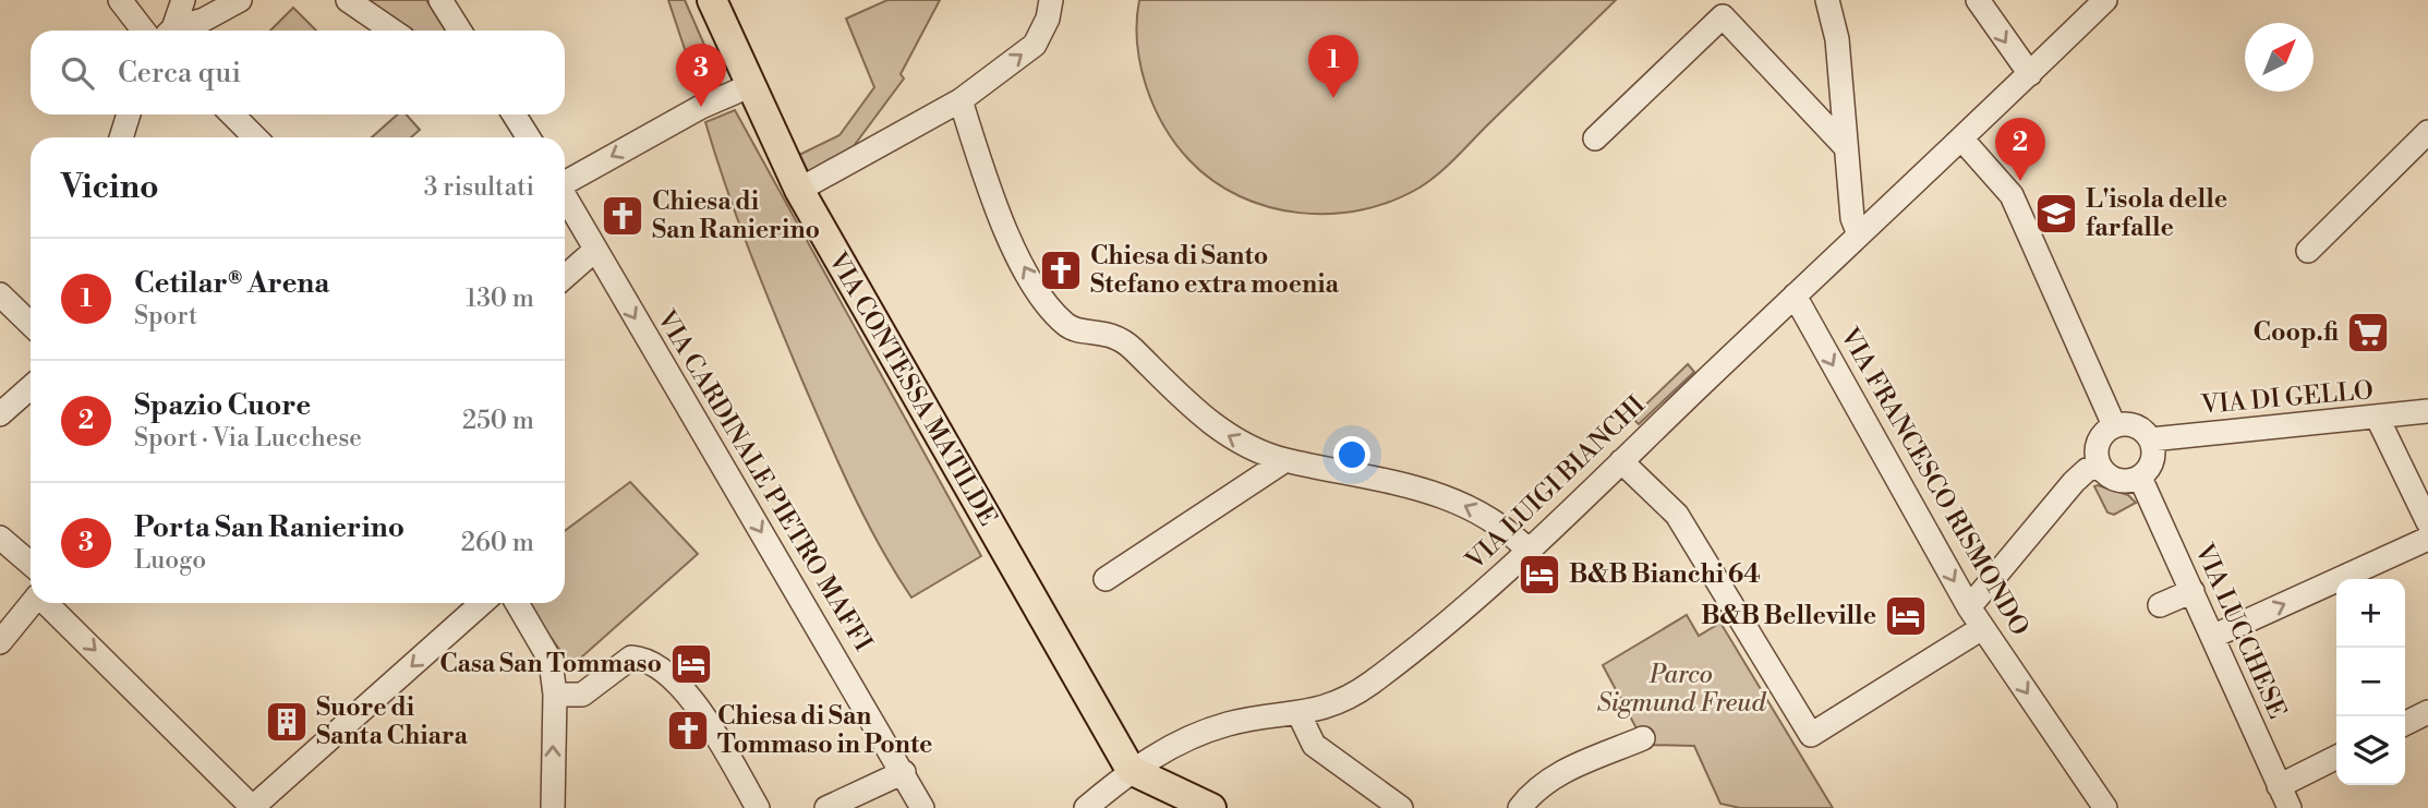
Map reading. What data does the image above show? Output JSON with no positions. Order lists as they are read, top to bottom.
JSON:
{
  "streets": {
    "main road": ["VIA CONTESSA MATILDE"],
    "street": [
      "VIA DI GELLO",
      "VIA CARDINALE PIETRO MAFFI",
      "VIA FRANCESCO RISMONDO",
      "VIA LUIGI BIANCHI",
      "VIA LUCCHESE"
    ]
  },
  "crossings": [
    ["VIA CONTESSA MATILDE", "VIA LUIGI BIANCHI"],
    ["VIA DI GELLO", "VIA LUCCHESE"],
    ["VIA FRANCESCO RISMONDO", "VIA LUIGI BIANCHI"]
  ],
  "one_way": ["VIA CARDINALE PIETRO MAFFI", "VIA FRANCESCO RISMONDO"],
  "parks": ["Parco Sigmund Freud"],
  "places": {
    "school or university": ["L'isola delle farfalle"],
    "church": ["Chiesa di San Ranierino", "Chiesa di Santo Stefano extra moenia", "Chiesa di San Tommaso in Ponte"],
    "supermarket": ["Coop.fi"],
    "hotel": ["B&B Bianchi 64", "B&B Belleville", "Casa San Tommaso"],
    "building": ["Suore di Santa Chiara"]
  },
  "north": "top right",
  "page": {
    "search": "Cerca qui",
    "pins": ["1", "3", "2"],
    "heading": ["Vicino", "3 risultati"],
    "list": [
      {
        "mark": "1",
        "name": "Cetilar® Arena",
        "note": "Sport",
        "value": "130 m"
      },
      {
        "mark": "2",
        "name": "Spazio Cuore",
        "note": "Sport · Via Lucchese",
        "value": "250 m"
      },
      {
        "mark": "3",
        "name": "Porta San Ranierino",
        "note": "Luogo",
        "value": "260 m"
      }
    ],
    "map_buttons": ["+", "−"]
  }
}
